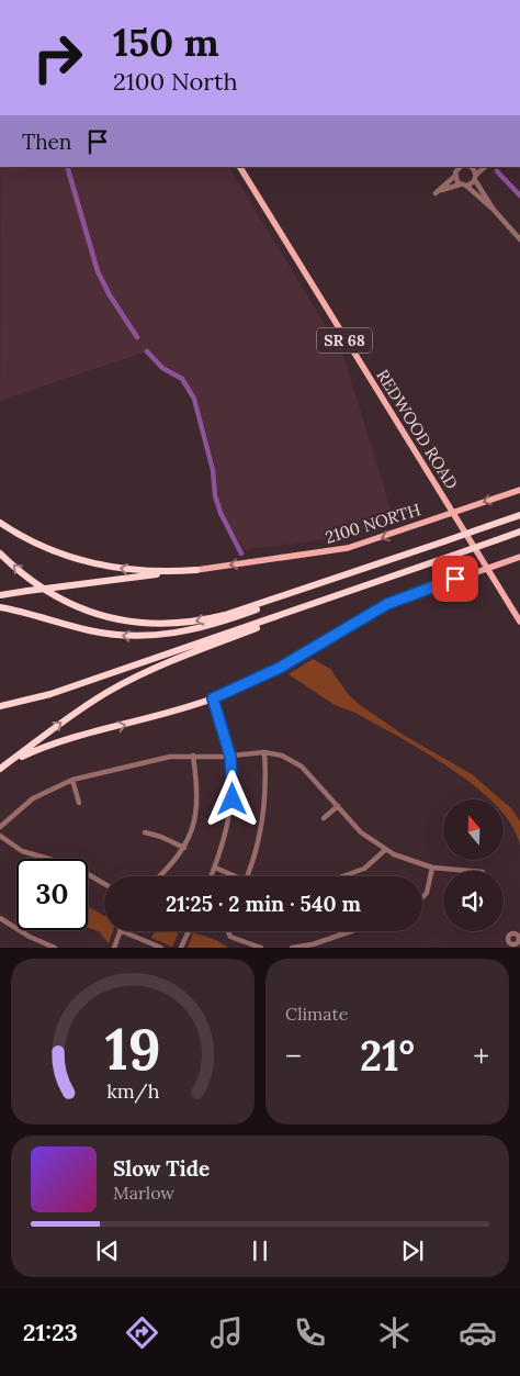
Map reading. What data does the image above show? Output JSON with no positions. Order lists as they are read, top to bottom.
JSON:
{
  "streets": {
    "main road": ["SR 68", "REDWOOD ROAD", "2100 NORTH"]
  },
  "crossings": [
    ["REDWOOD ROAD", "2100 NORTH"]
  ],
  "one_way": ["2100 NORTH"],
  "north": "top",
  "page": {
    "turn": ["150 m", "2100 North"],
    "then": "Then",
    "limit": "30",
    "trip": "21:25 · 2 min · 540 m",
    "tile": "Climate",
    "heat": ["−", "21°", "+"],
    "song": ["Slow Tide", "Marlow"],
    "tabs": "21:23",
    "gauge": ["19", "km/h"]
  }
}
